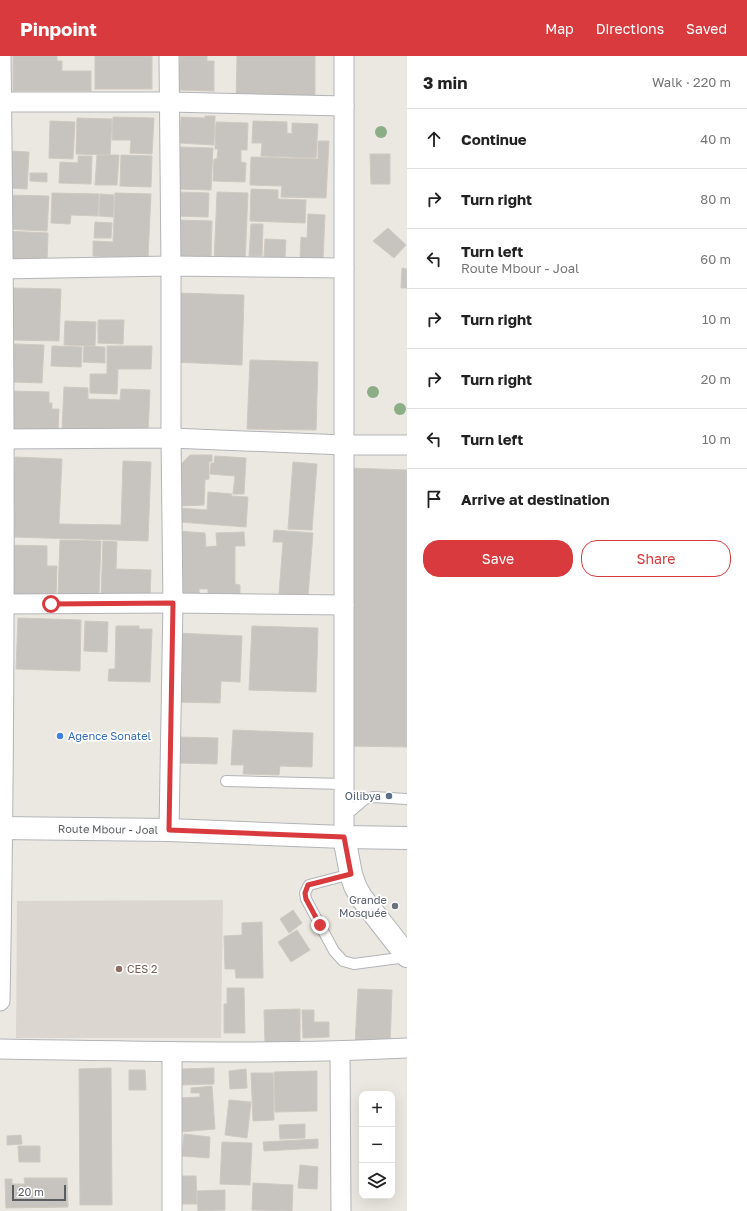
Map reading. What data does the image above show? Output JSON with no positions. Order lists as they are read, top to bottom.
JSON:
{
  "streets": {
    "main road": ["Route Mbour - Joal"]
  },
  "places": [
    "Agence Sonatel",
    "Oilibya",
    "Grande Mosquée",
    "CES 2"
  ],
  "scale_bar": "20 m",
  "page": {
    "header": "Pinpoint",
    "nav": ["Map", "Directions", "Saved"],
    "heading": ["3 min", "Walk · 220 m"],
    "list": [
      ["Continue", "40 m"],
      ["Turn right", "80 m"],
      ["Turn left", "Route Mbour - Joal", "60 m"],
      ["Turn right", "10 m"],
      ["Turn right", "20 m"],
      ["Turn left", "10 m"],
      "Arrive at destination"
    ],
    "buttons": ["Save", "Share"],
    "map_buttons": ["+", "−"],
    "scale": "20 m"
  }
}
